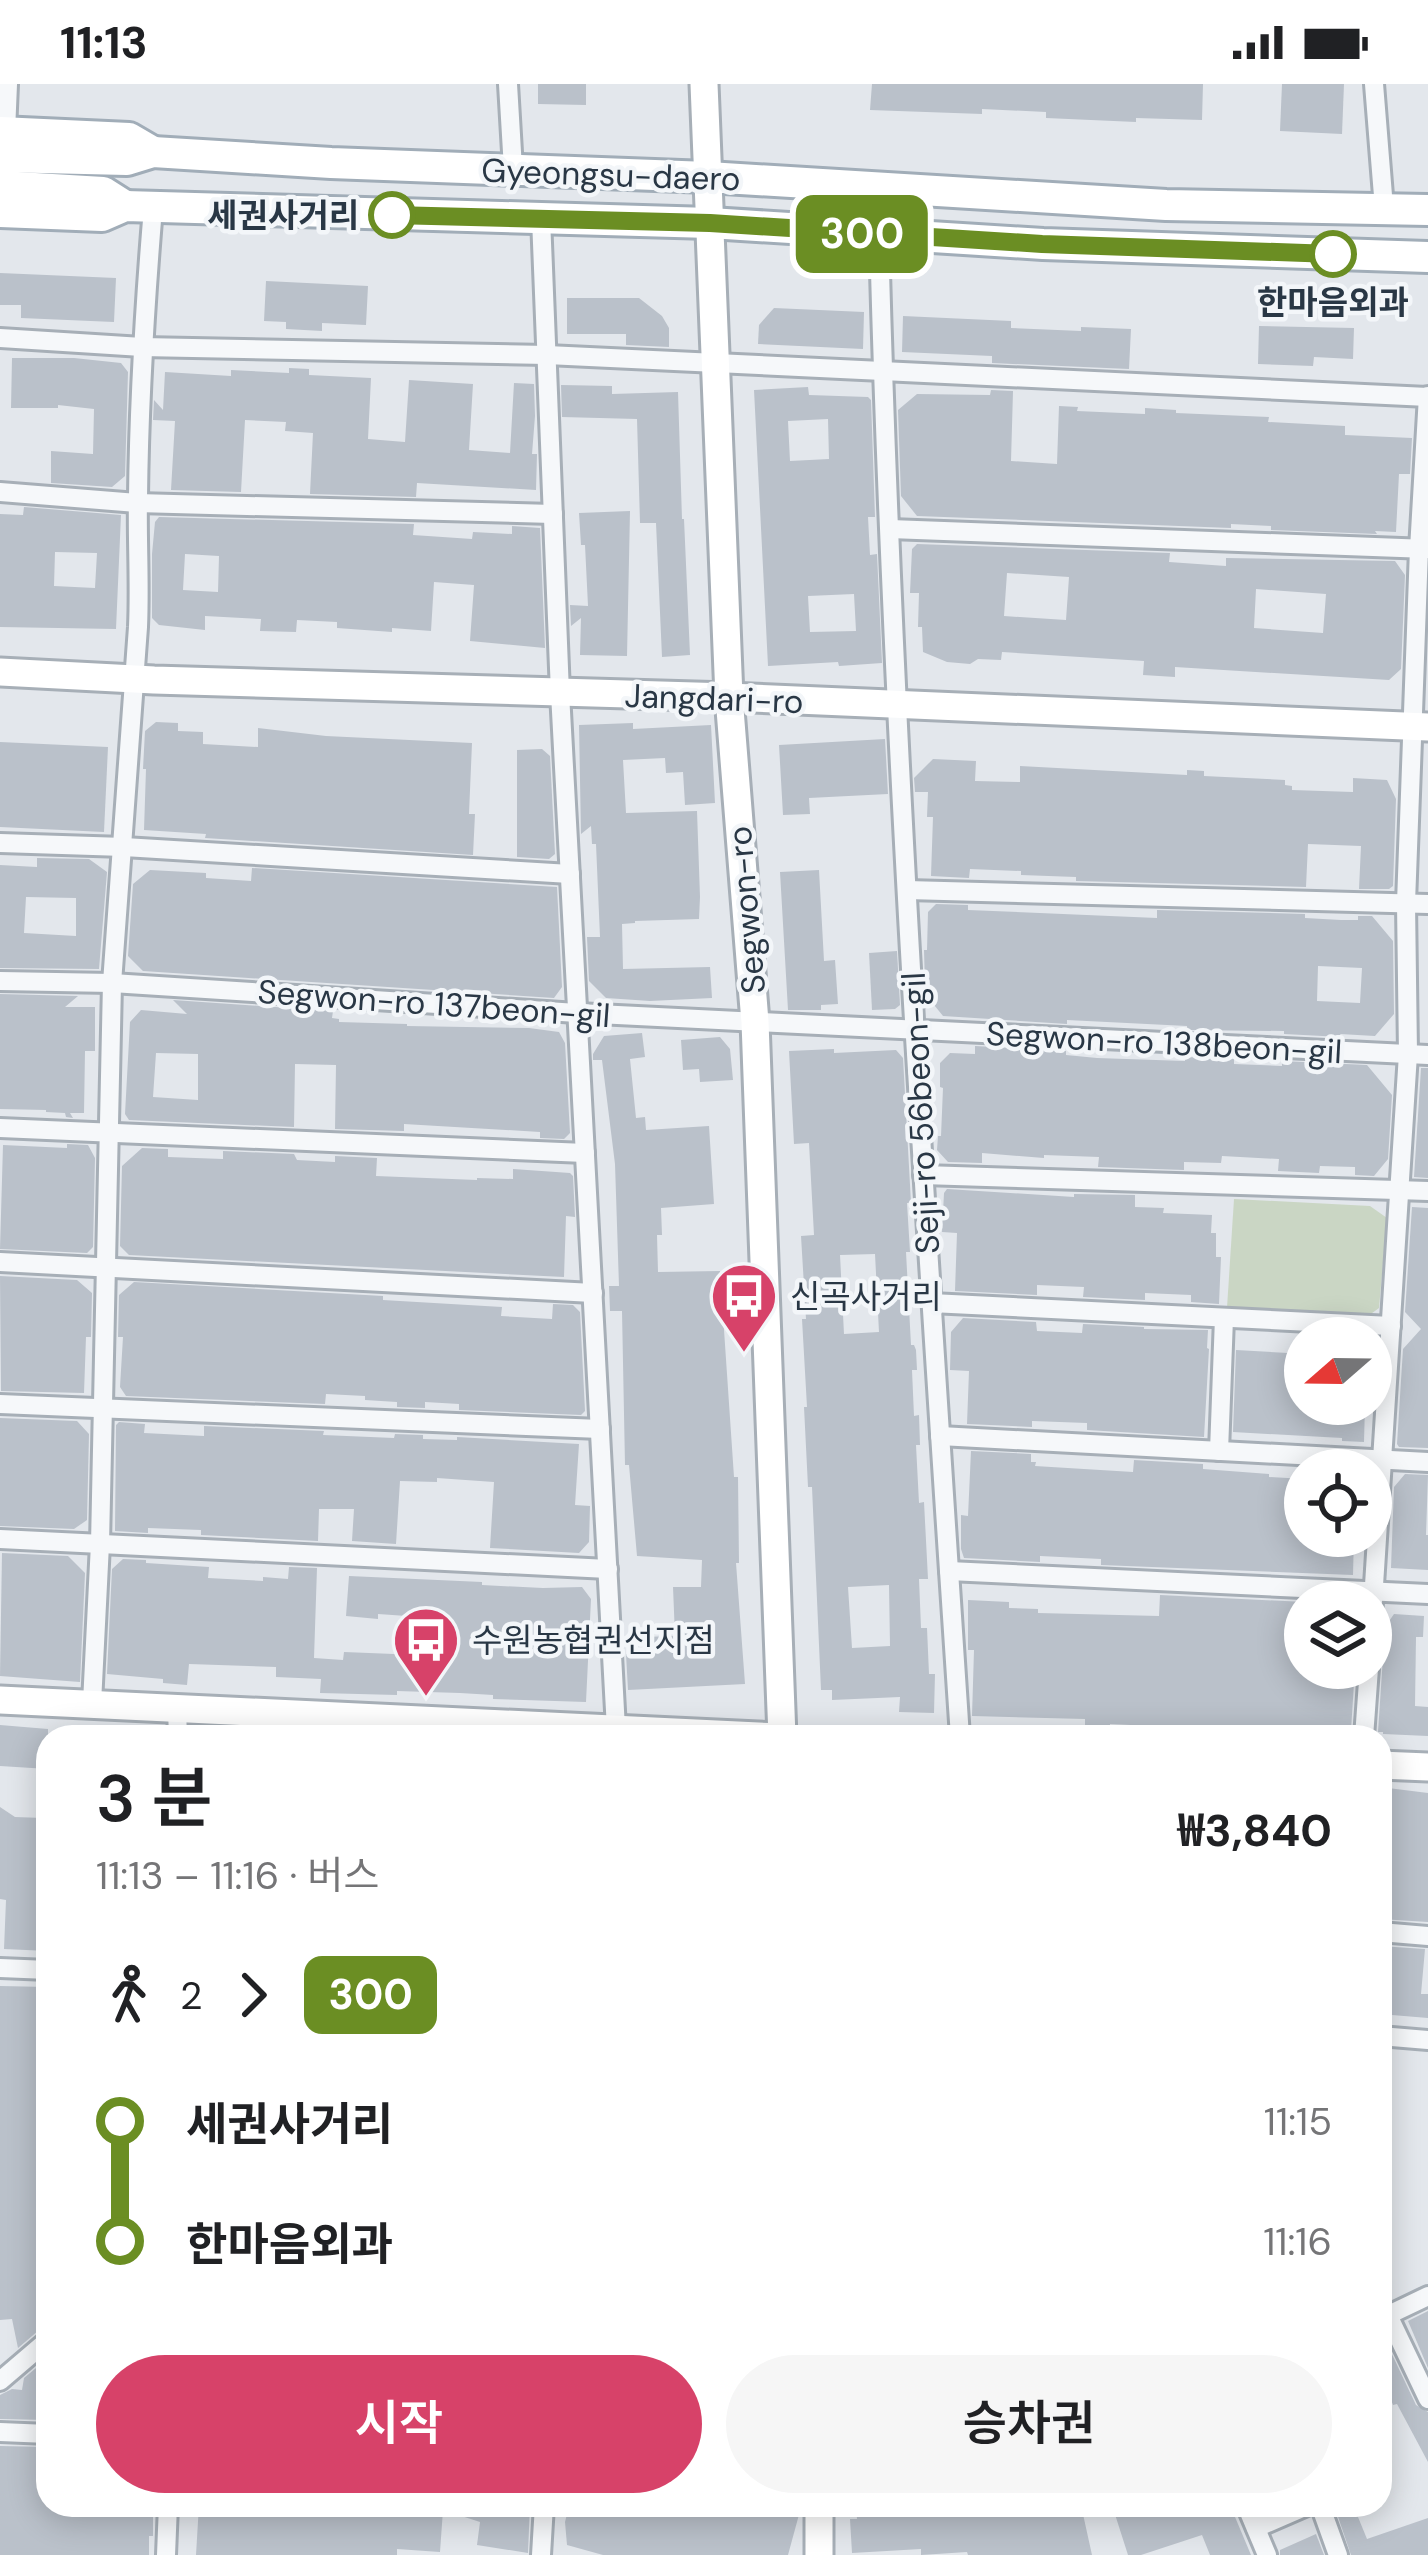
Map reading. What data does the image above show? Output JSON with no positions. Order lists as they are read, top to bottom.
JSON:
{
  "streets": {
    "main road": ["Gyeongsu-daero"],
    "street": [
      "Jangdari-ro",
      "Segwon-ro",
      "Segwon-ro 137beon-gil",
      "Segwon-ro 138beon-gil",
      "Seji-ro 56beon-gil"
    ]
  },
  "crossings": [
    ["Gyeongsu-daero", "Segwon-ro"],
    ["Gyeongsu-daero", "Seji-ro 56beon-gil"],
    ["Jangdari-ro", "Segwon-ro"],
    ["Jangdari-ro", "Seji-ro 56beon-gil"],
    ["Segwon-ro", "Segwon-ro 137beon-gil"],
    ["Segwon-ro", "Segwon-ro 138beon-gil"],
    ["Segwon-ro 137beon-gil", "Segwon-ro 138beon-gil"],
    ["Segwon-ro 138beon-gil", "Seji-ro 56beon-gil"]
  ],
  "places": {
    "other": ["세권사거리", "한마음외과"],
    "bus stop": ["신곡사거리", "수원농협권선지점"]
  },
  "lines": ["bus line 300"],
  "north": "left",
  "page": {
    "status": "11:13",
    "on_map": "300",
    "heading": ["3 분", "11:13 – 11:16 · 버스", "₩3,840"],
    "legs": ["2", "300"],
    "list": [
      {
        "name": "세권사거리",
        "value": "11:15"
      },
      {
        "name": "한마음외과",
        "value": "11:16"
      }
    ],
    "buttons": ["시작", "승차권"]
  }
}
